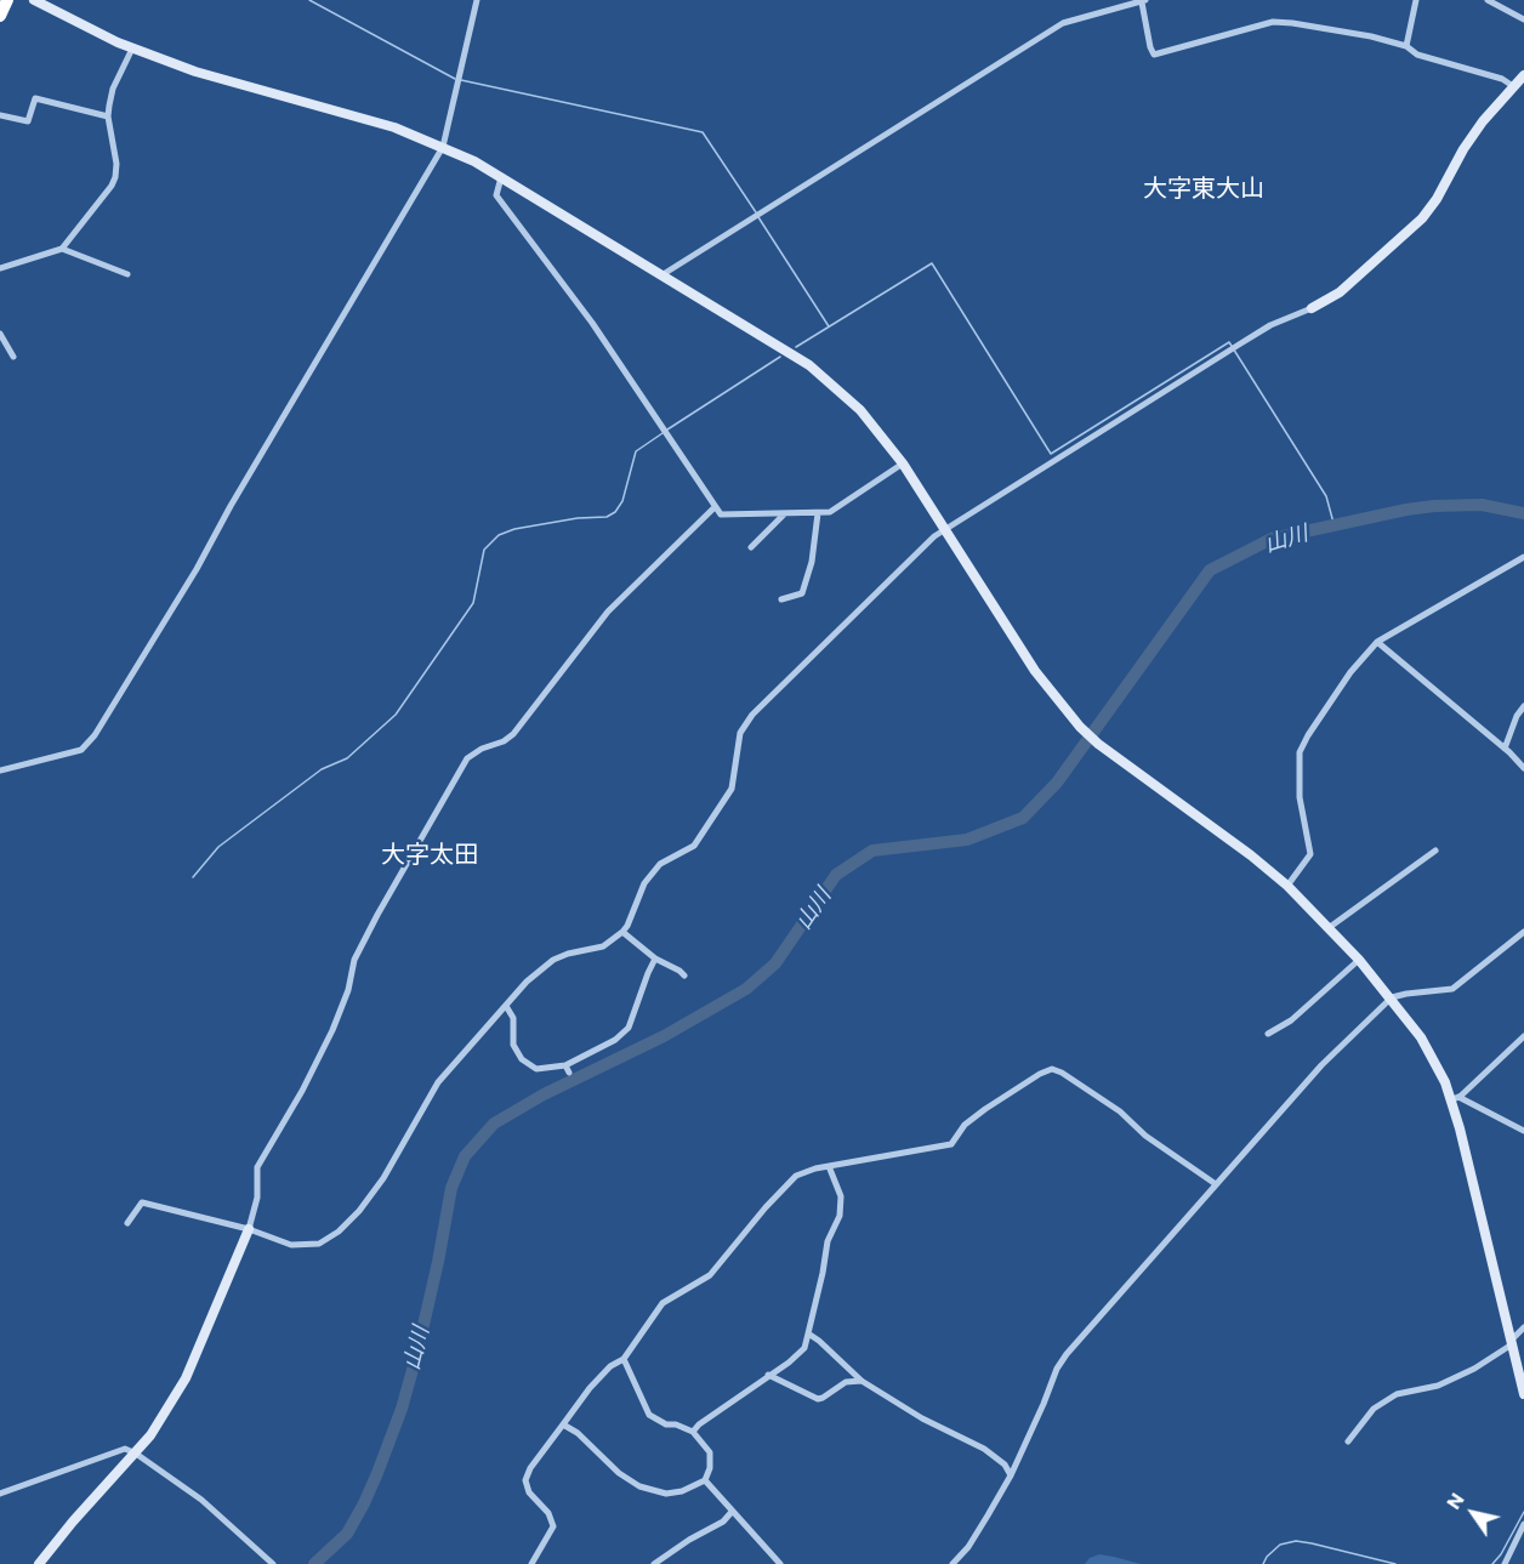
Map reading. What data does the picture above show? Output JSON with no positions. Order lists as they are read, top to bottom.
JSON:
{
  "districts": ["大字東大山", "大字太田"],
  "water": ["山川"],
  "north": "top left"
}
